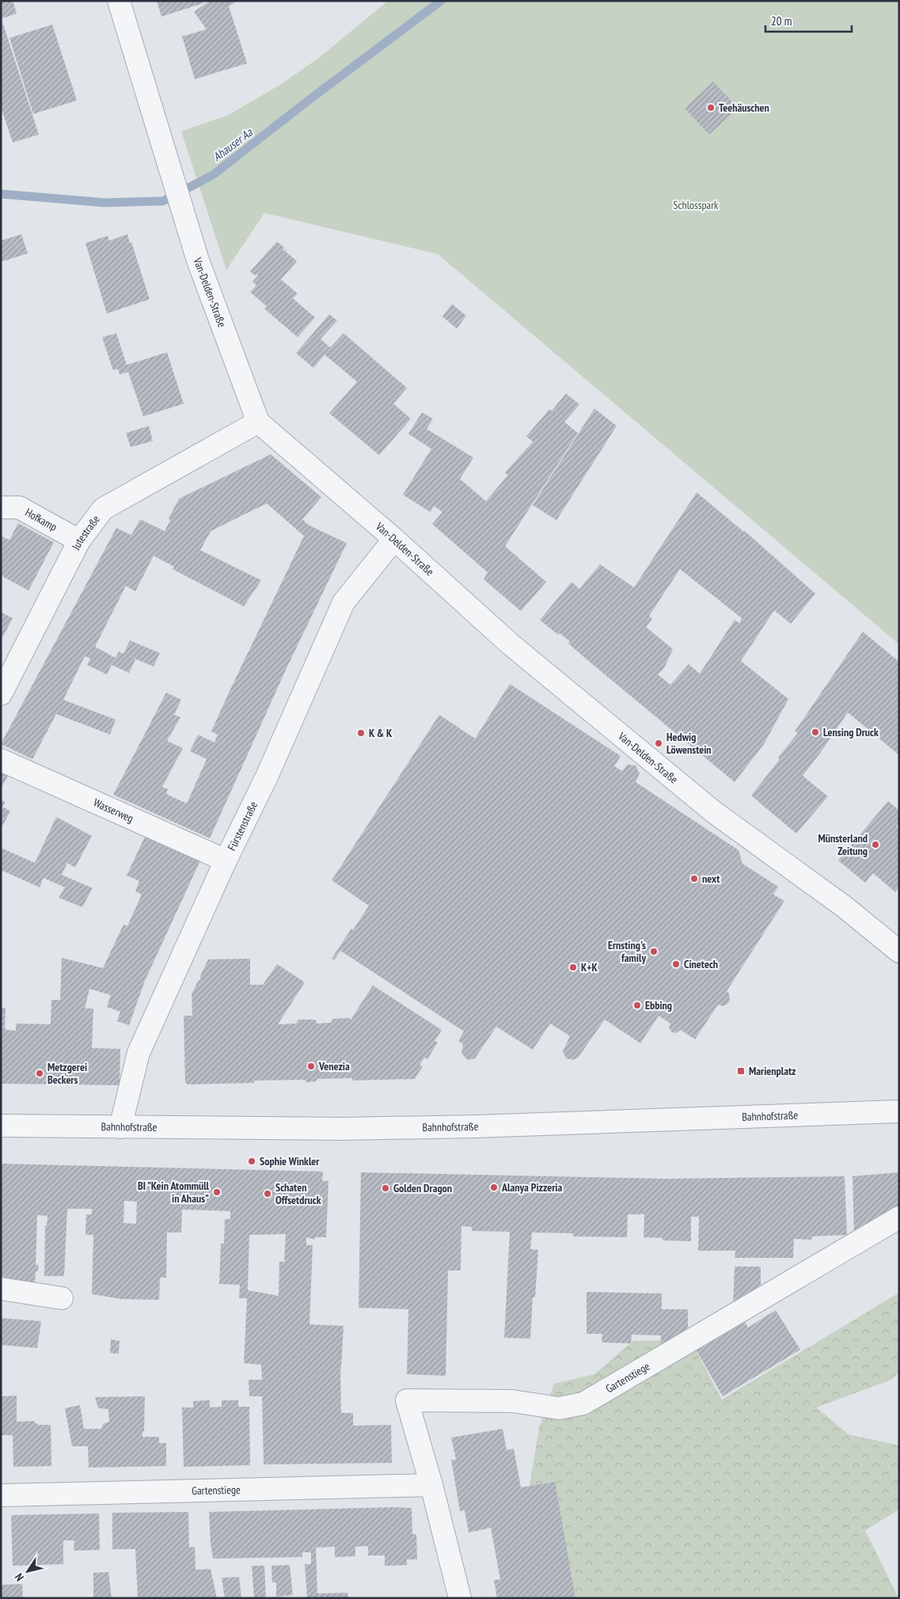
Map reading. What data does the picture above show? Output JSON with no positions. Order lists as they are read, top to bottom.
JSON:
{
  "streets": {
    "street": [
      "Van-Delden-Straße",
      "Hofkamp",
      "Jutestraße",
      "Wasserweg",
      "Fürstenstraße",
      "Bahnhofstraße",
      "Gartenstiege"
    ]
  },
  "crossings": [
    ["Van-Delden-Straße", "Jutestraße"],
    ["Van-Delden-Straße", "Fürstenstraße"],
    ["Hofkamp", "Jutestraße"],
    ["Wasserweg", "Fürstenstraße"],
    ["Fürstenstraße", "Bahnhofstraße"]
  ],
  "water": ["Ahauser Aa"],
  "parks": ["Schlosspark"],
  "places": {
    "other": [
      "Teehäuschen",
      "Lensing Druck",
      "K & K",
      "Hedwig Löwenstein",
      "Münsterland Zeitung",
      "next",
      "Ernsting's family",
      "Cinetech",
      "K+K",
      "Ebbing",
      "Venezia",
      "Metzgerei Beckers",
      "Sophie Winkler",
      "Alanya Pizzeria",
      "Golden Dragon",
      "BI \"Kein Atommüll in Ahaus\"",
      "Schaten Offsetdruck"
    ],
    "transit": ["Marienplatz"]
  },
  "scale_bar": "20 m",
  "north": "bottom left"
}
